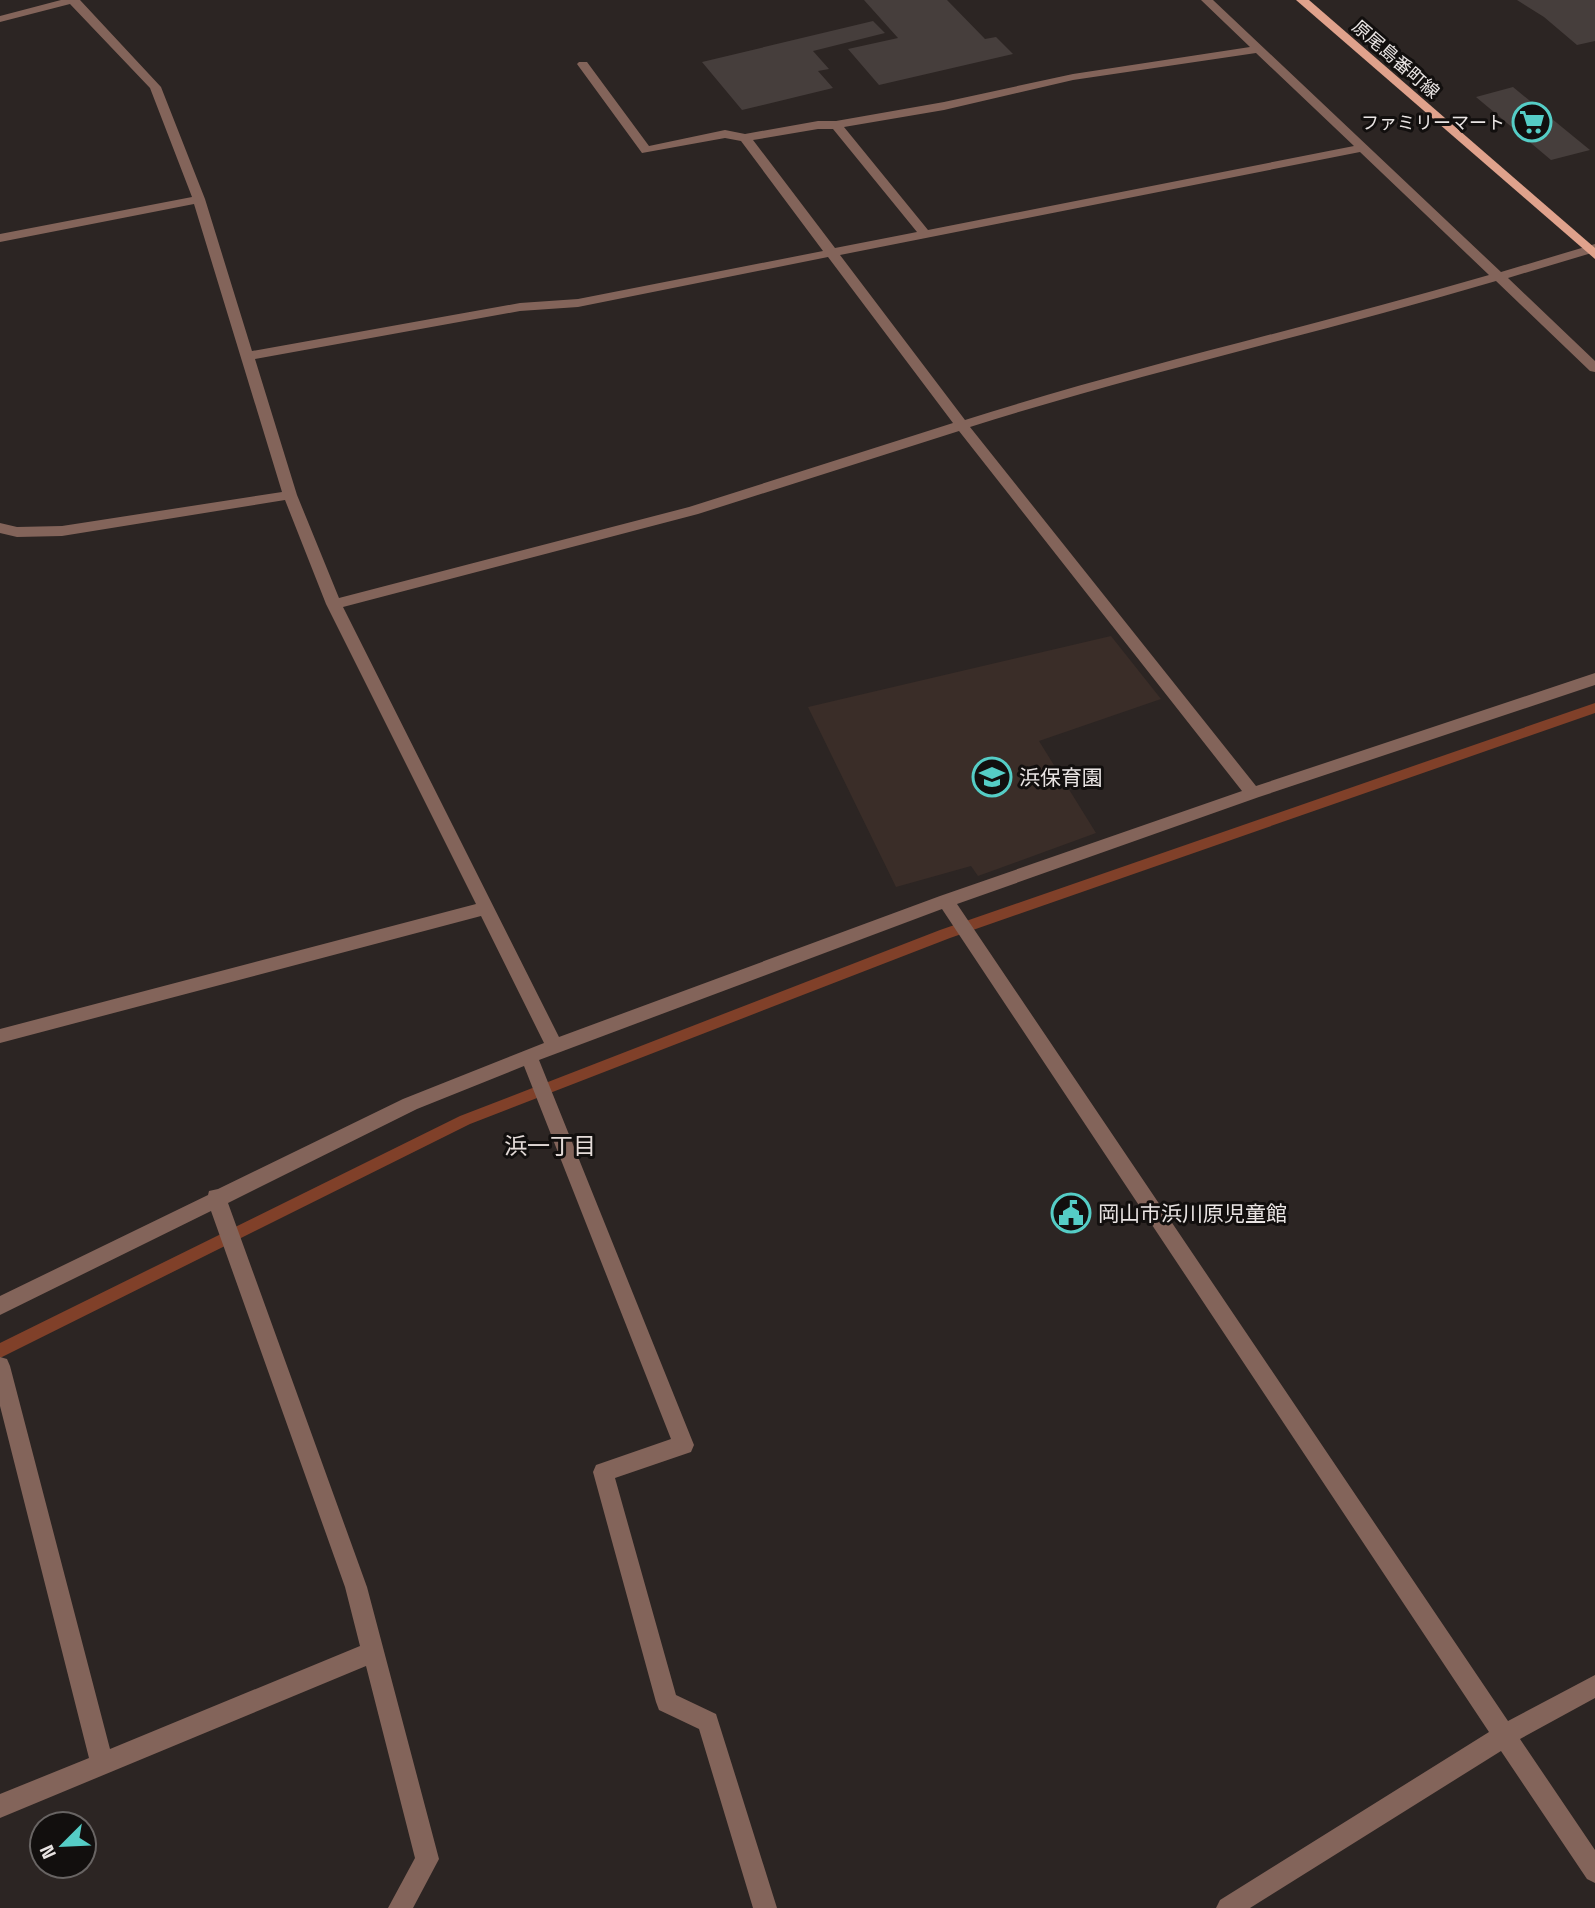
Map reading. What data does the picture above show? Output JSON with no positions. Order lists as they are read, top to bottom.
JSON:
{
  "streets": {
    "main road": ["原尾島番町線"]
  },
  "districts": ["浜一丁目"],
  "places": {
    "supermarket": ["ファミリーマート"],
    "school or university": ["浜保育園"],
    "public building": ["岡山市浜川原児童館"]
  },
  "north": "bottom left"
}
